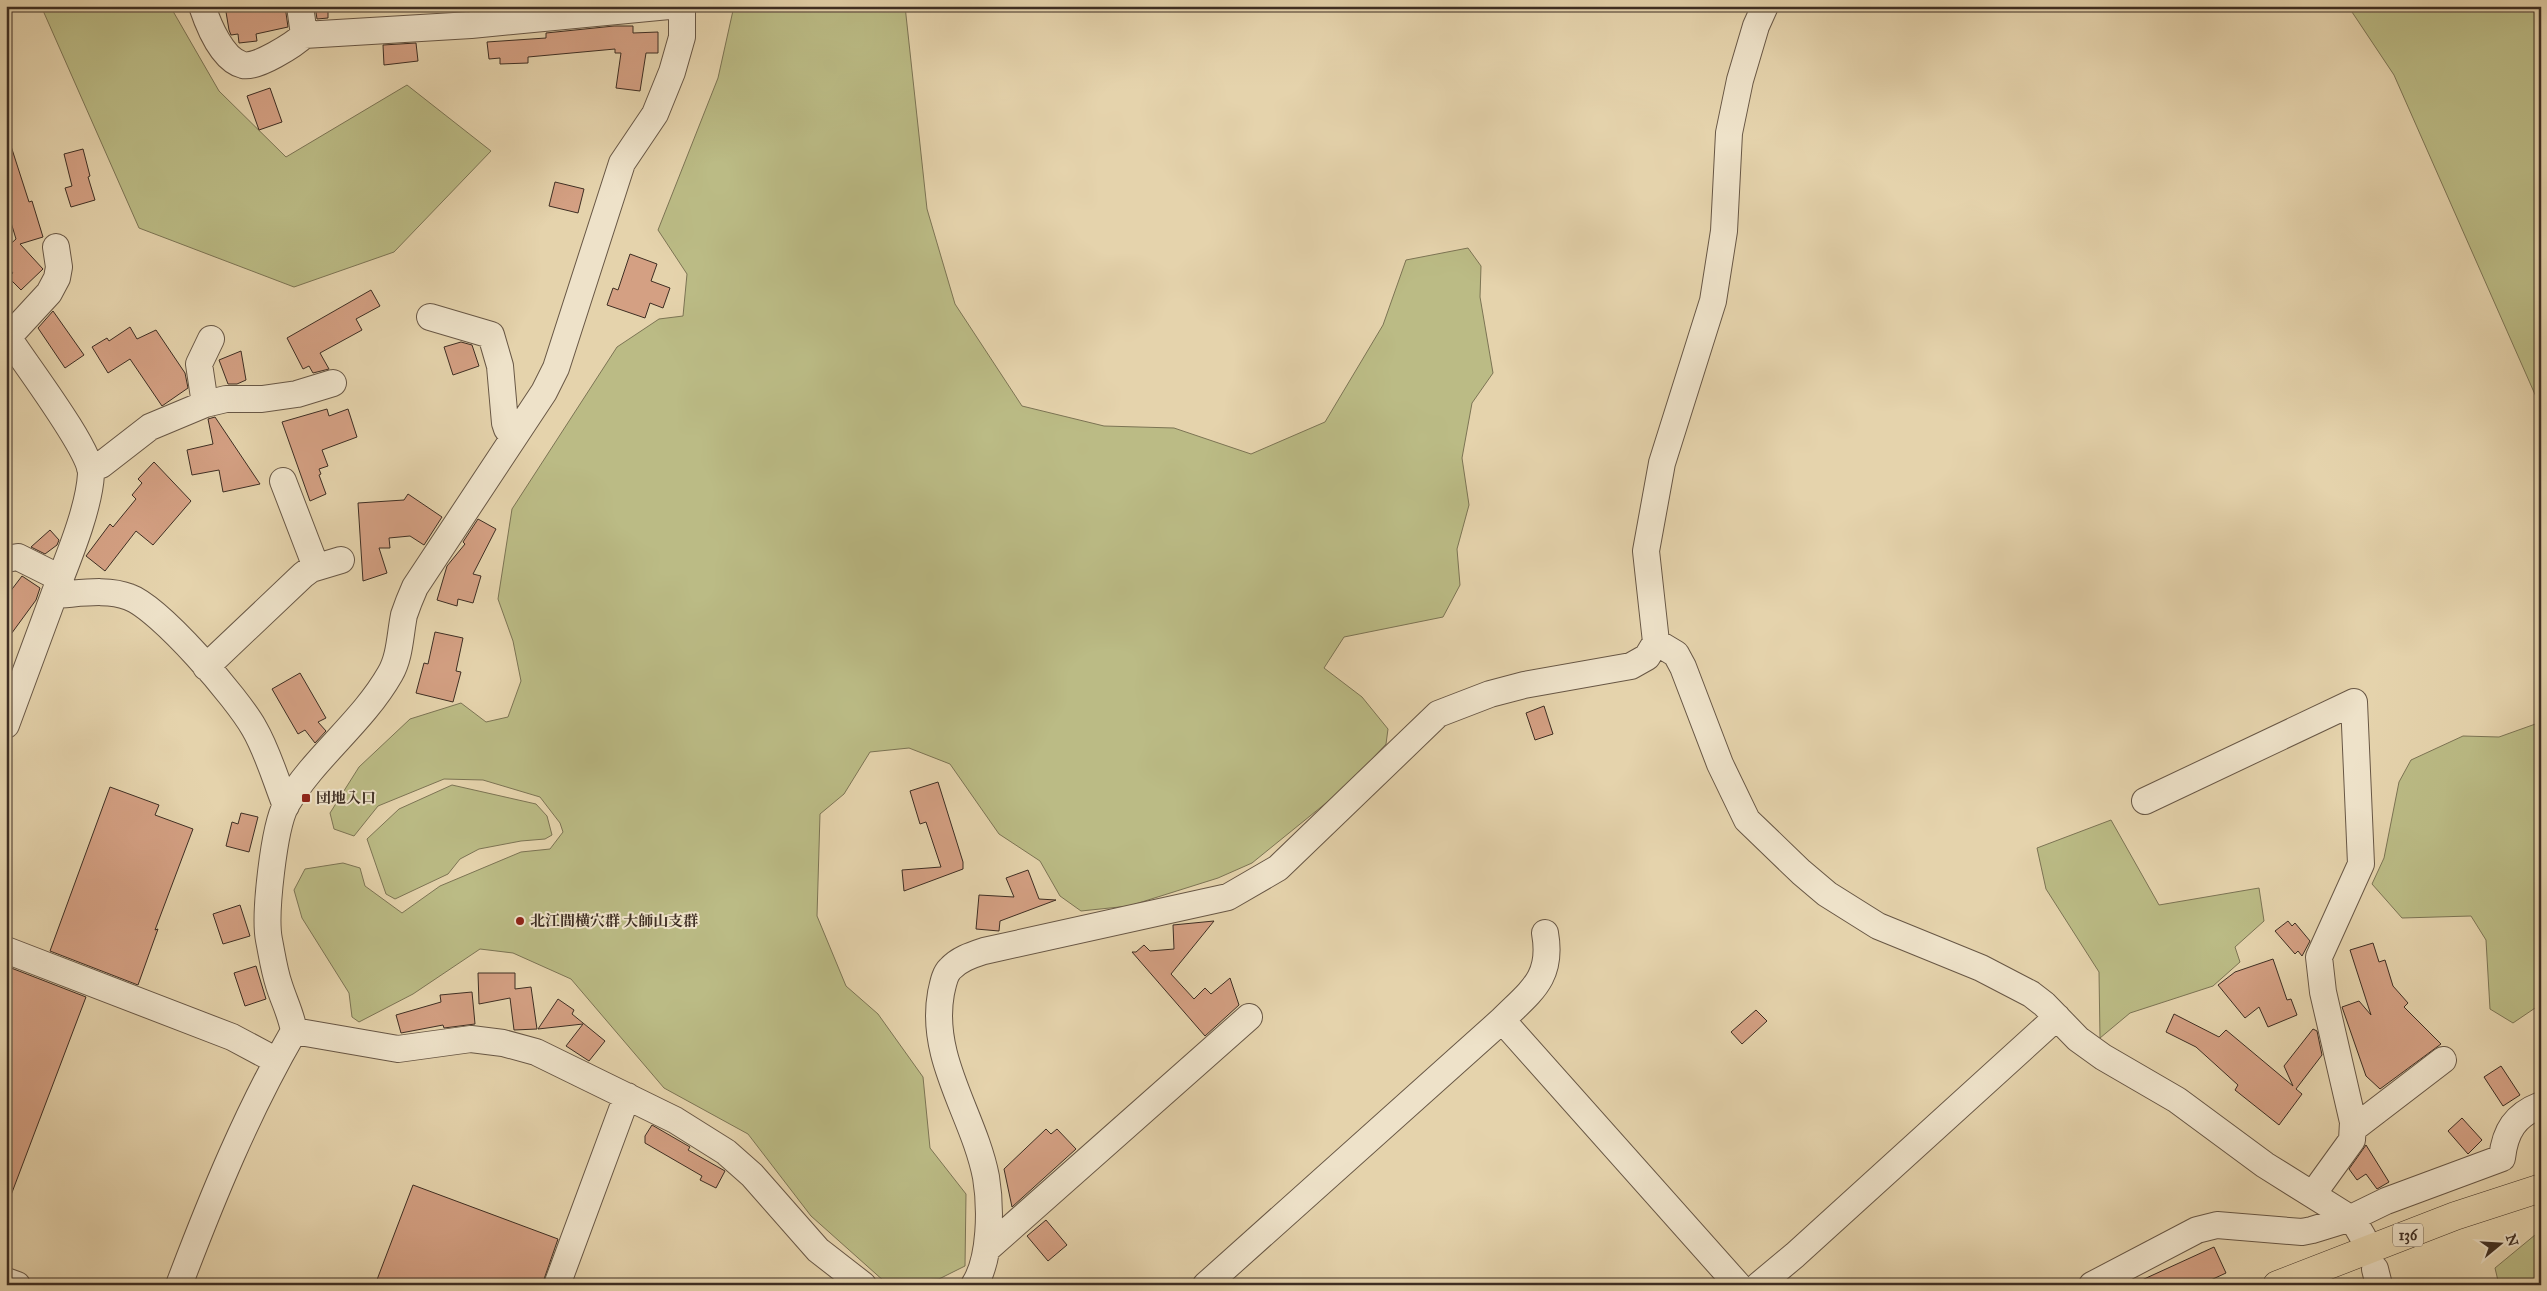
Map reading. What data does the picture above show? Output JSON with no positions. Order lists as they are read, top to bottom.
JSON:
{
  "streets": {
    "highway": ["136"]
  },
  "places": {
    "transit": ["団地入口"],
    "other": ["北江間横穴群 大師山支群"]
  },
  "north": "right"
}
